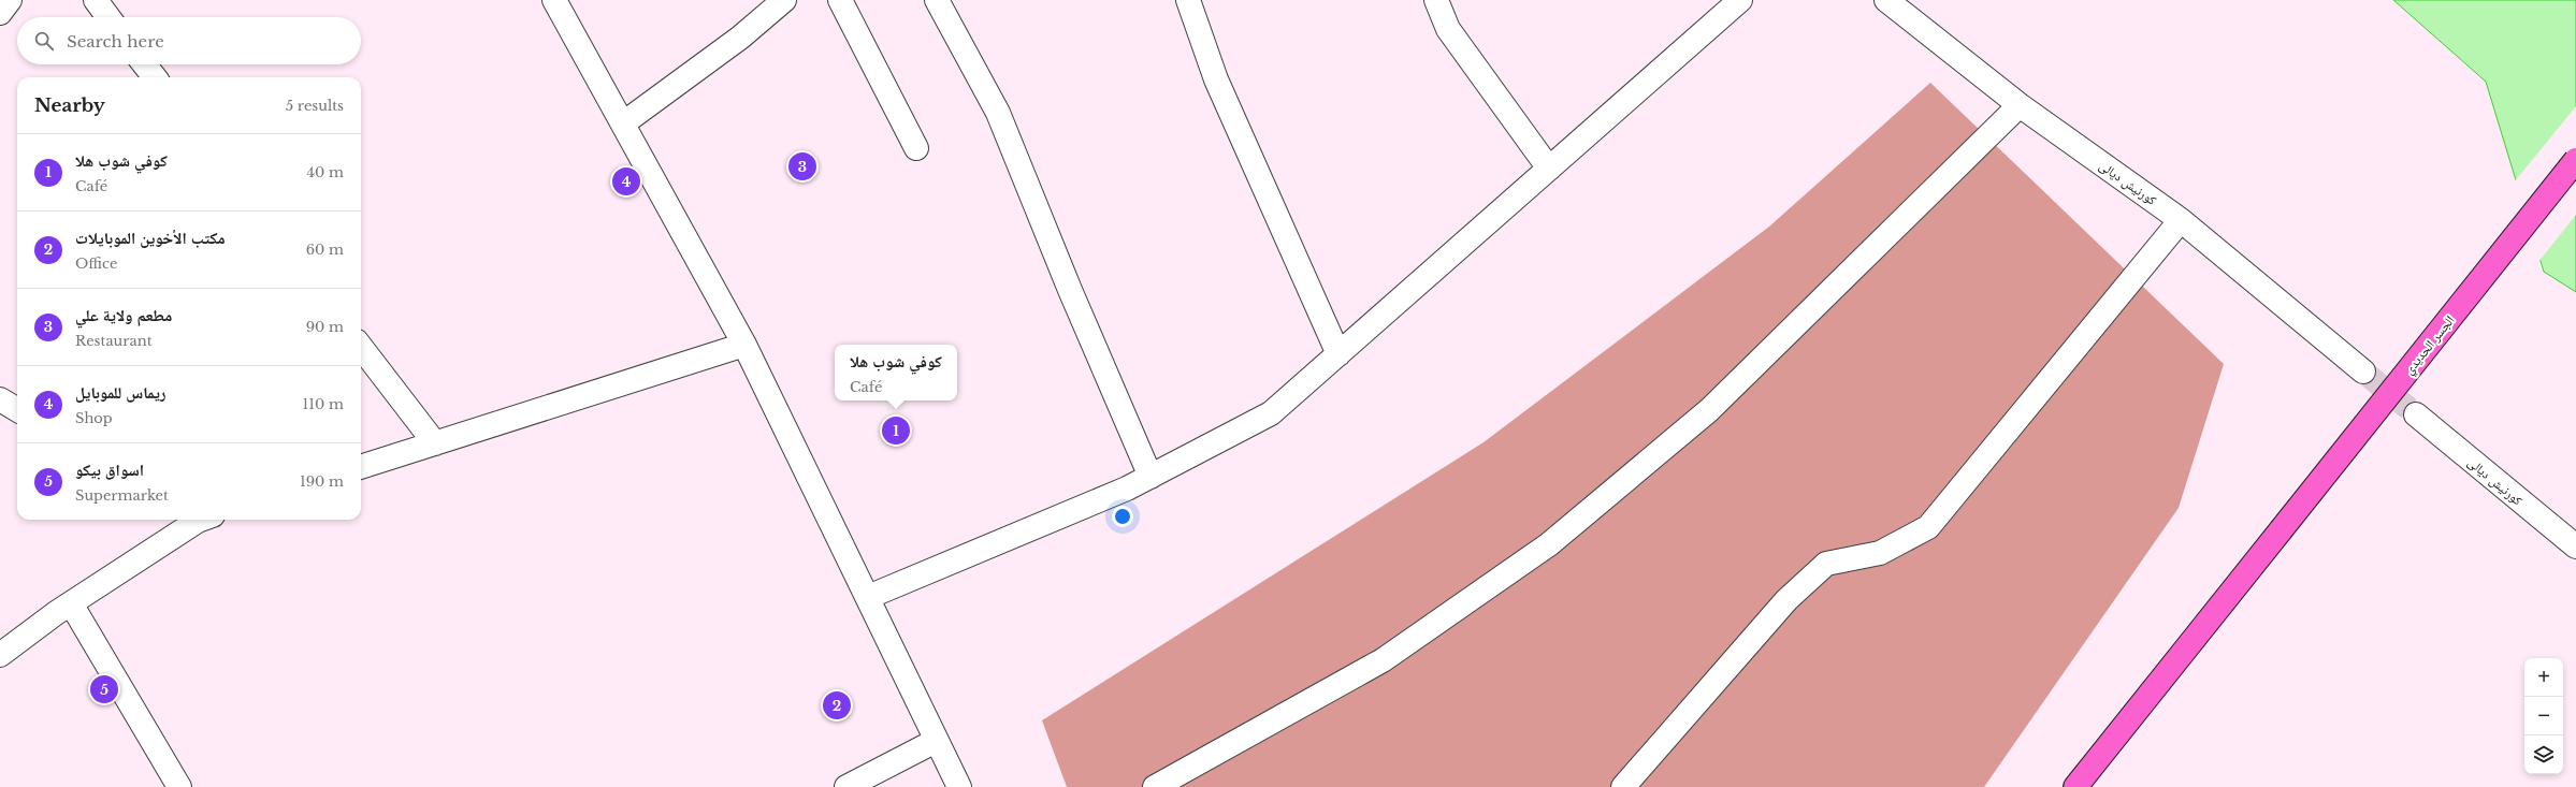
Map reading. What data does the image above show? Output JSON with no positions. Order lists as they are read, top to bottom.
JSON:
{
  "streets": {
    "main road": ["الجسر الحديدي"],
    "street": ["كورنيش ديالى"]
  },
  "page": {
    "search": "Search here",
    "heading": ["Nearby", "5 results"],
    "list": [
      {
        "mark": "1",
        "name": "كوفي شوب هلا",
        "note": "Café",
        "value": "40 m"
      },
      {
        "mark": "2",
        "name": "مكتب الأخوين الموبايلات",
        "note": "Office",
        "value": "60 m"
      },
      {
        "mark": "3",
        "name": "مطعم ولاية علي",
        "note": "Restaurant",
        "value": "90 m"
      },
      {
        "mark": "4",
        "name": "ريماس للموبايل",
        "note": "Shop",
        "value": "110 m"
      },
      {
        "mark": "5",
        "name": "اسواق بيكو",
        "note": "Supermarket",
        "value": "190 m"
      }
    ],
    "pins": [
      "3",
      "4",
      "1",
      "5",
      "2"
    ],
    "popup": ["كوفي شوب هلا", "Café"],
    "map_buttons": ["+", "−"]
  }
}
